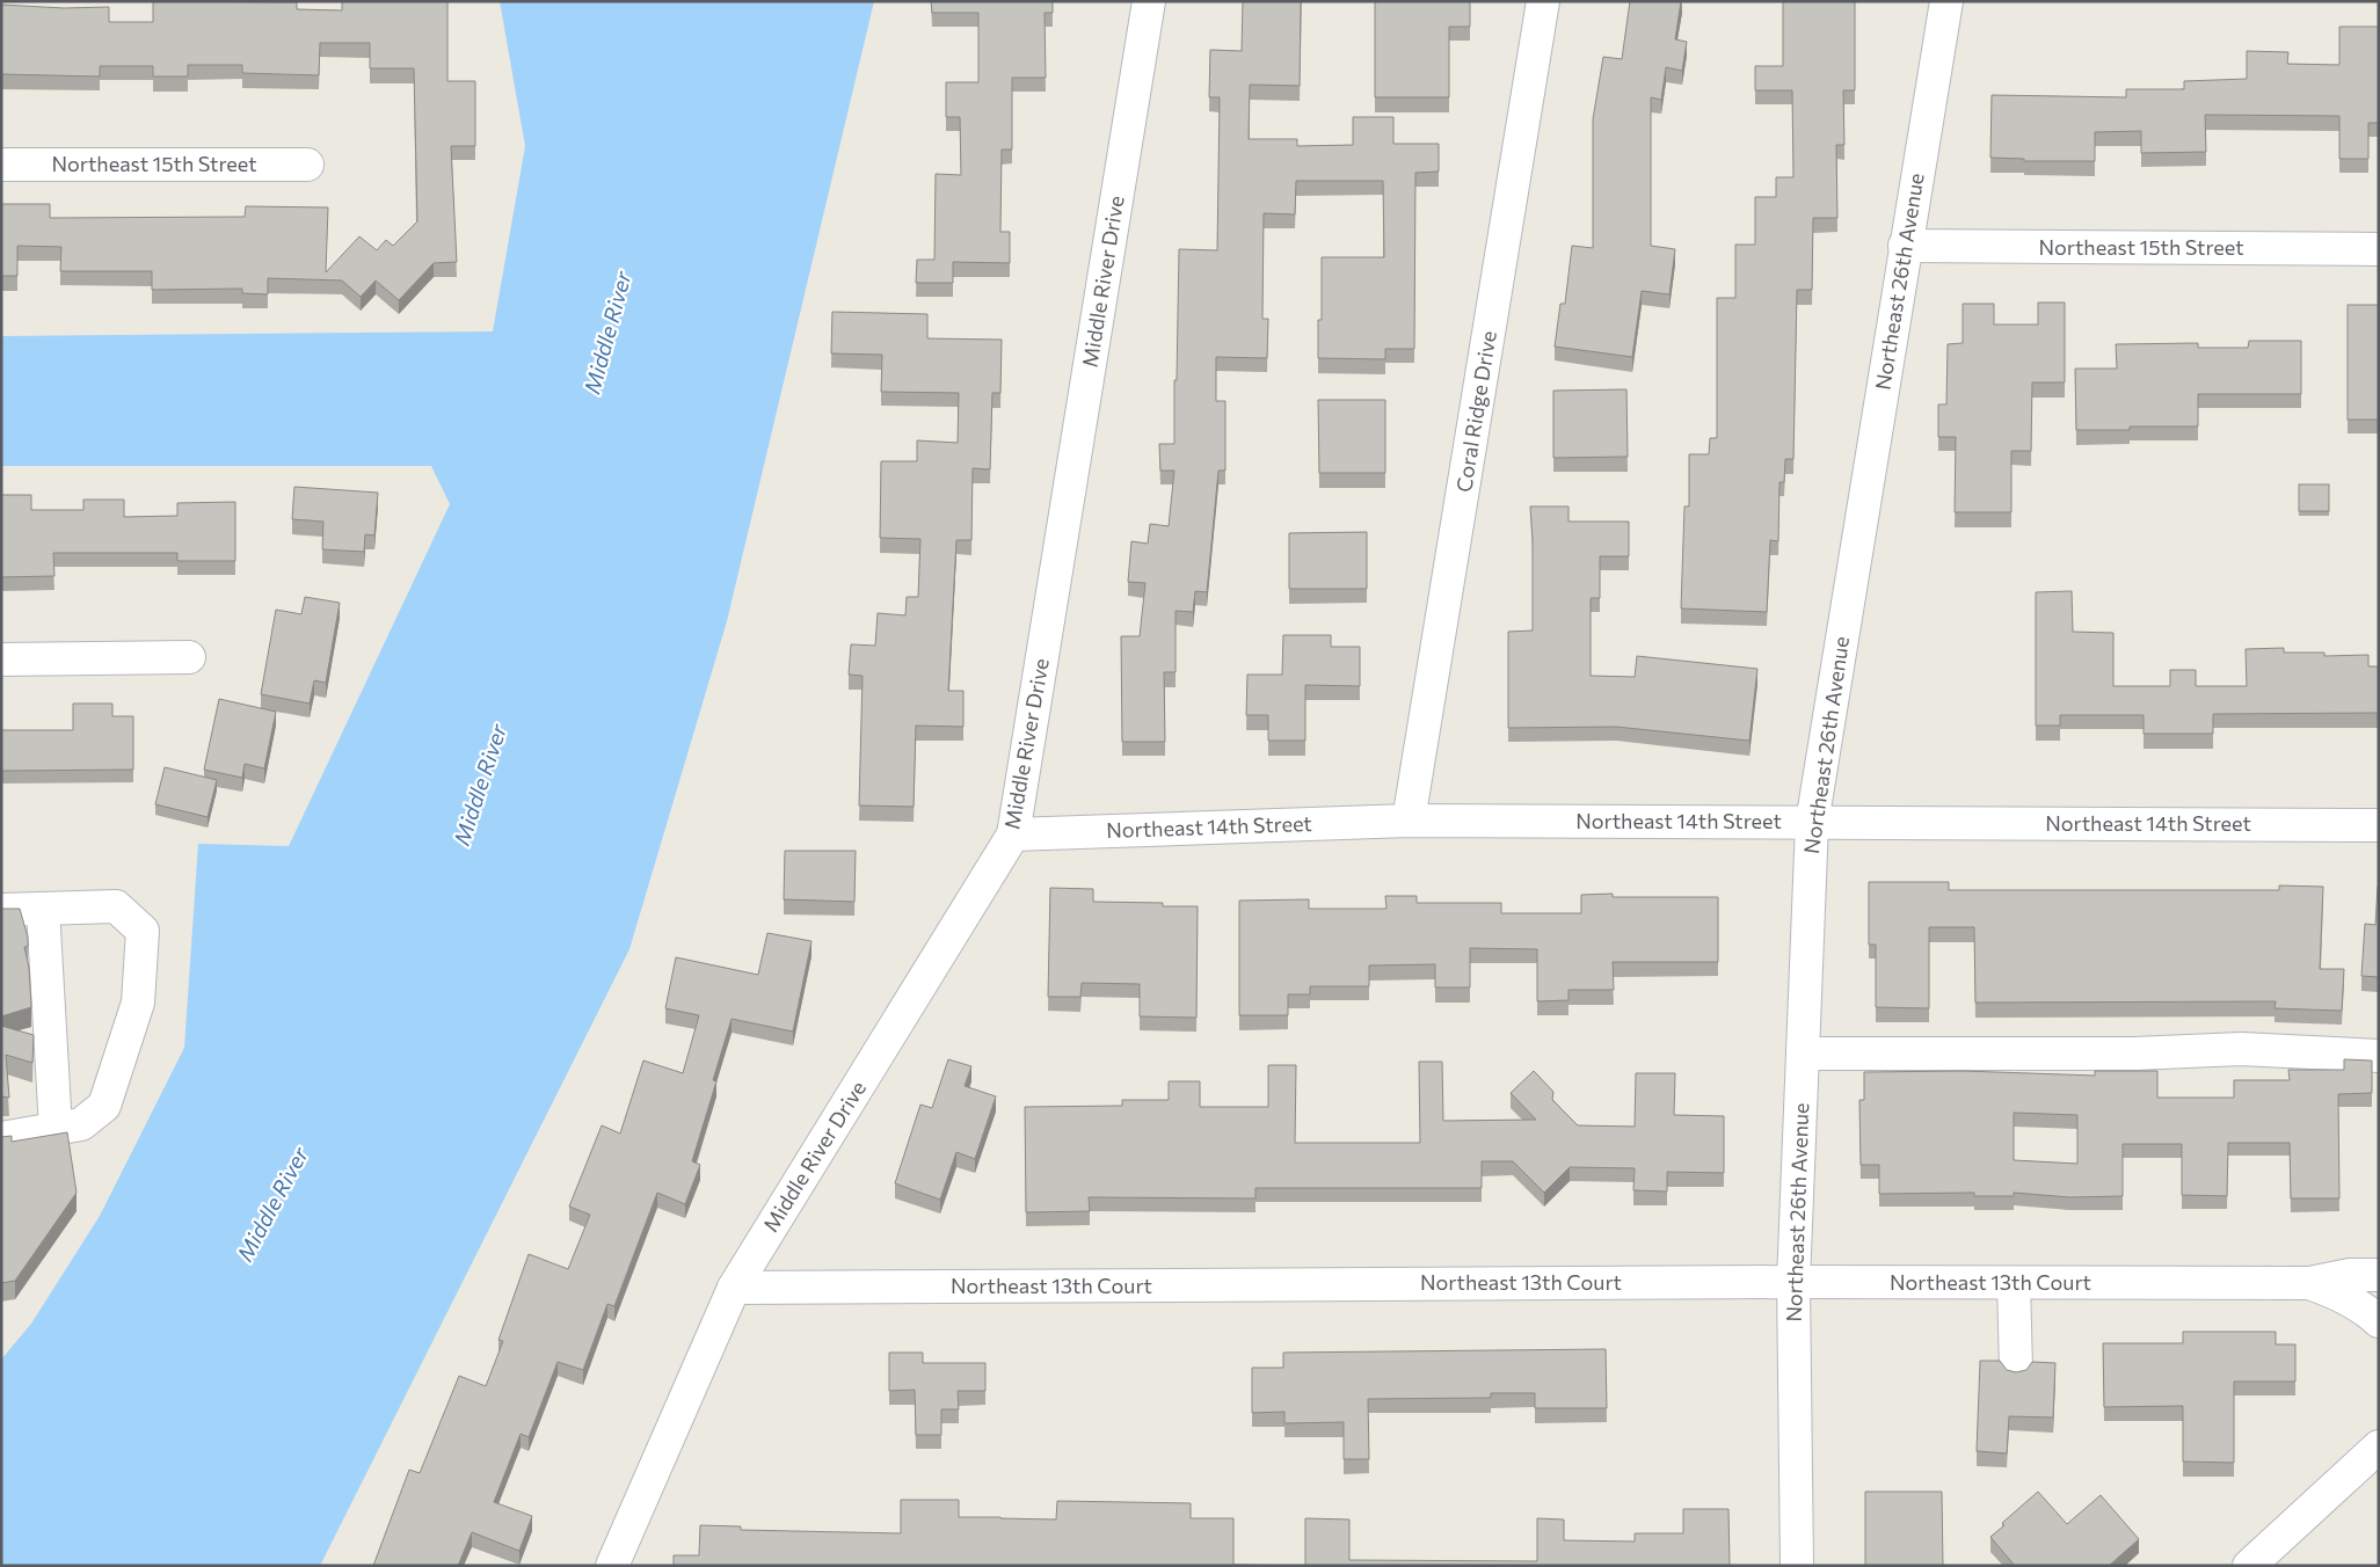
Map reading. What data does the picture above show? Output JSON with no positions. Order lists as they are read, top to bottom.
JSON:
{
  "streets": {
    "street": [
      "Northeast 15th Street",
      "Middle River Drive",
      "Northeast 26th Avenue",
      "Coral Ridge Drive",
      "Northeast 14th Street",
      "Northeast 13th Court"
    ]
  },
  "crossings": [
    ["Northeast 15th Street", "Northeast 26th Avenue"],
    ["Middle River Drive", "Northeast 14th Street"],
    ["Middle River Drive", "Northeast 13th Court"],
    ["Northeast 26th Avenue", "Northeast 14th Street"],
    ["Northeast 26th Avenue", "Northeast 13th Court"],
    ["Coral Ridge Drive", "Northeast 14th Street"]
  ],
  "water": ["Middle River"]
}
